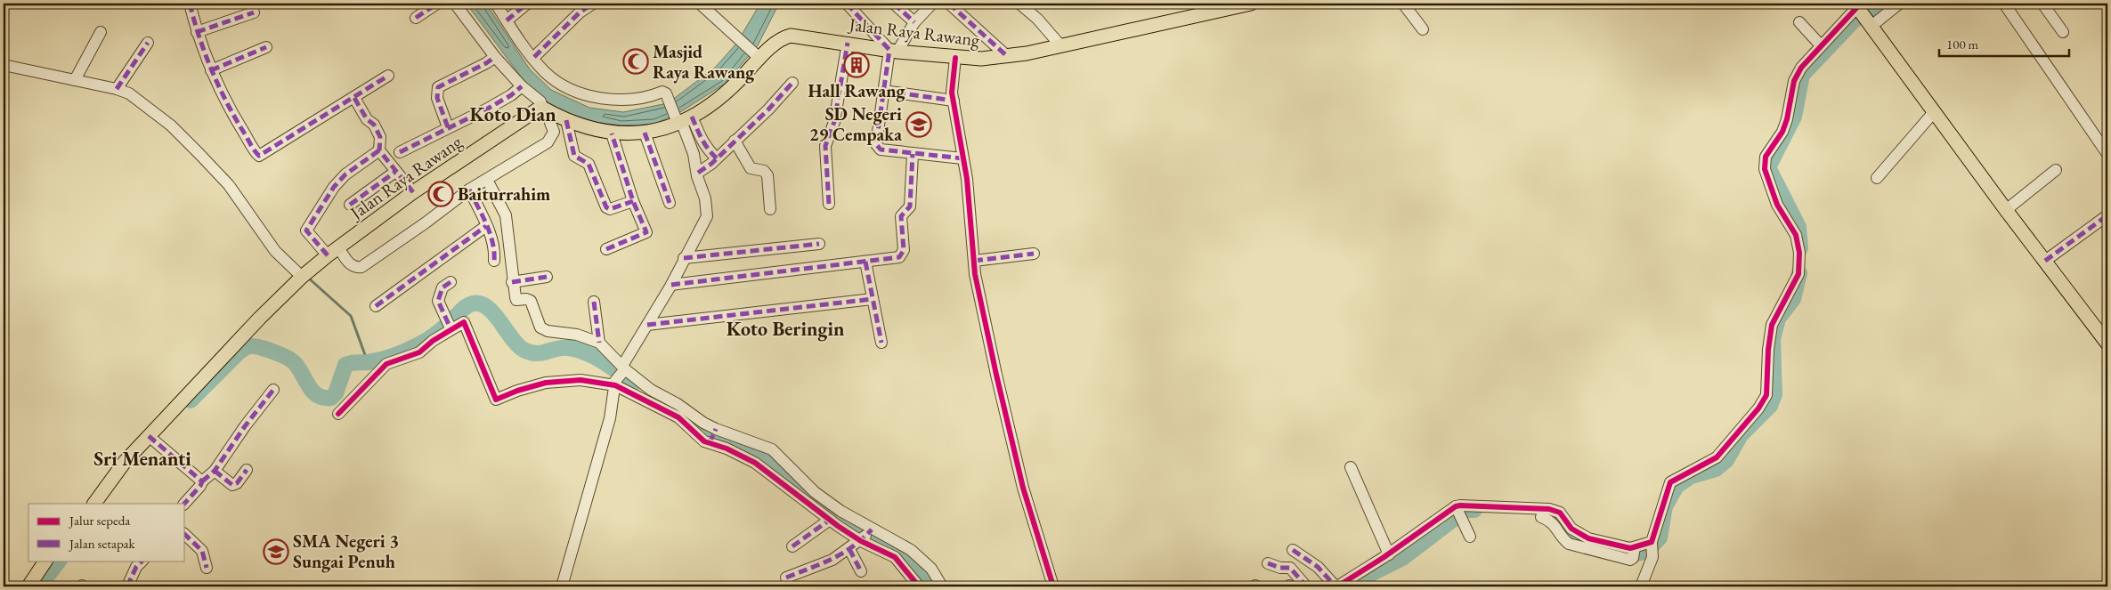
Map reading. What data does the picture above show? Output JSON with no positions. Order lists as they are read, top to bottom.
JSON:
{
  "streets": {
    "main road": ["Jalan Raya Rawang"]
  },
  "districts": ["Koto Dian", "Koto Beringin", "Sri Menanti"],
  "places": {
    "mosque": ["Masjid Raya Rawang", "Baiturrahim"],
    "building": ["Hall Rawang"],
    "school or university": ["SD Negeri 29 Cempaka", "SMA Negeri 3 Sungai Penuh"]
  },
  "legend": ["Jalur sepeda", "Jalan setapak"],
  "scale_bar": "100 m"
}
